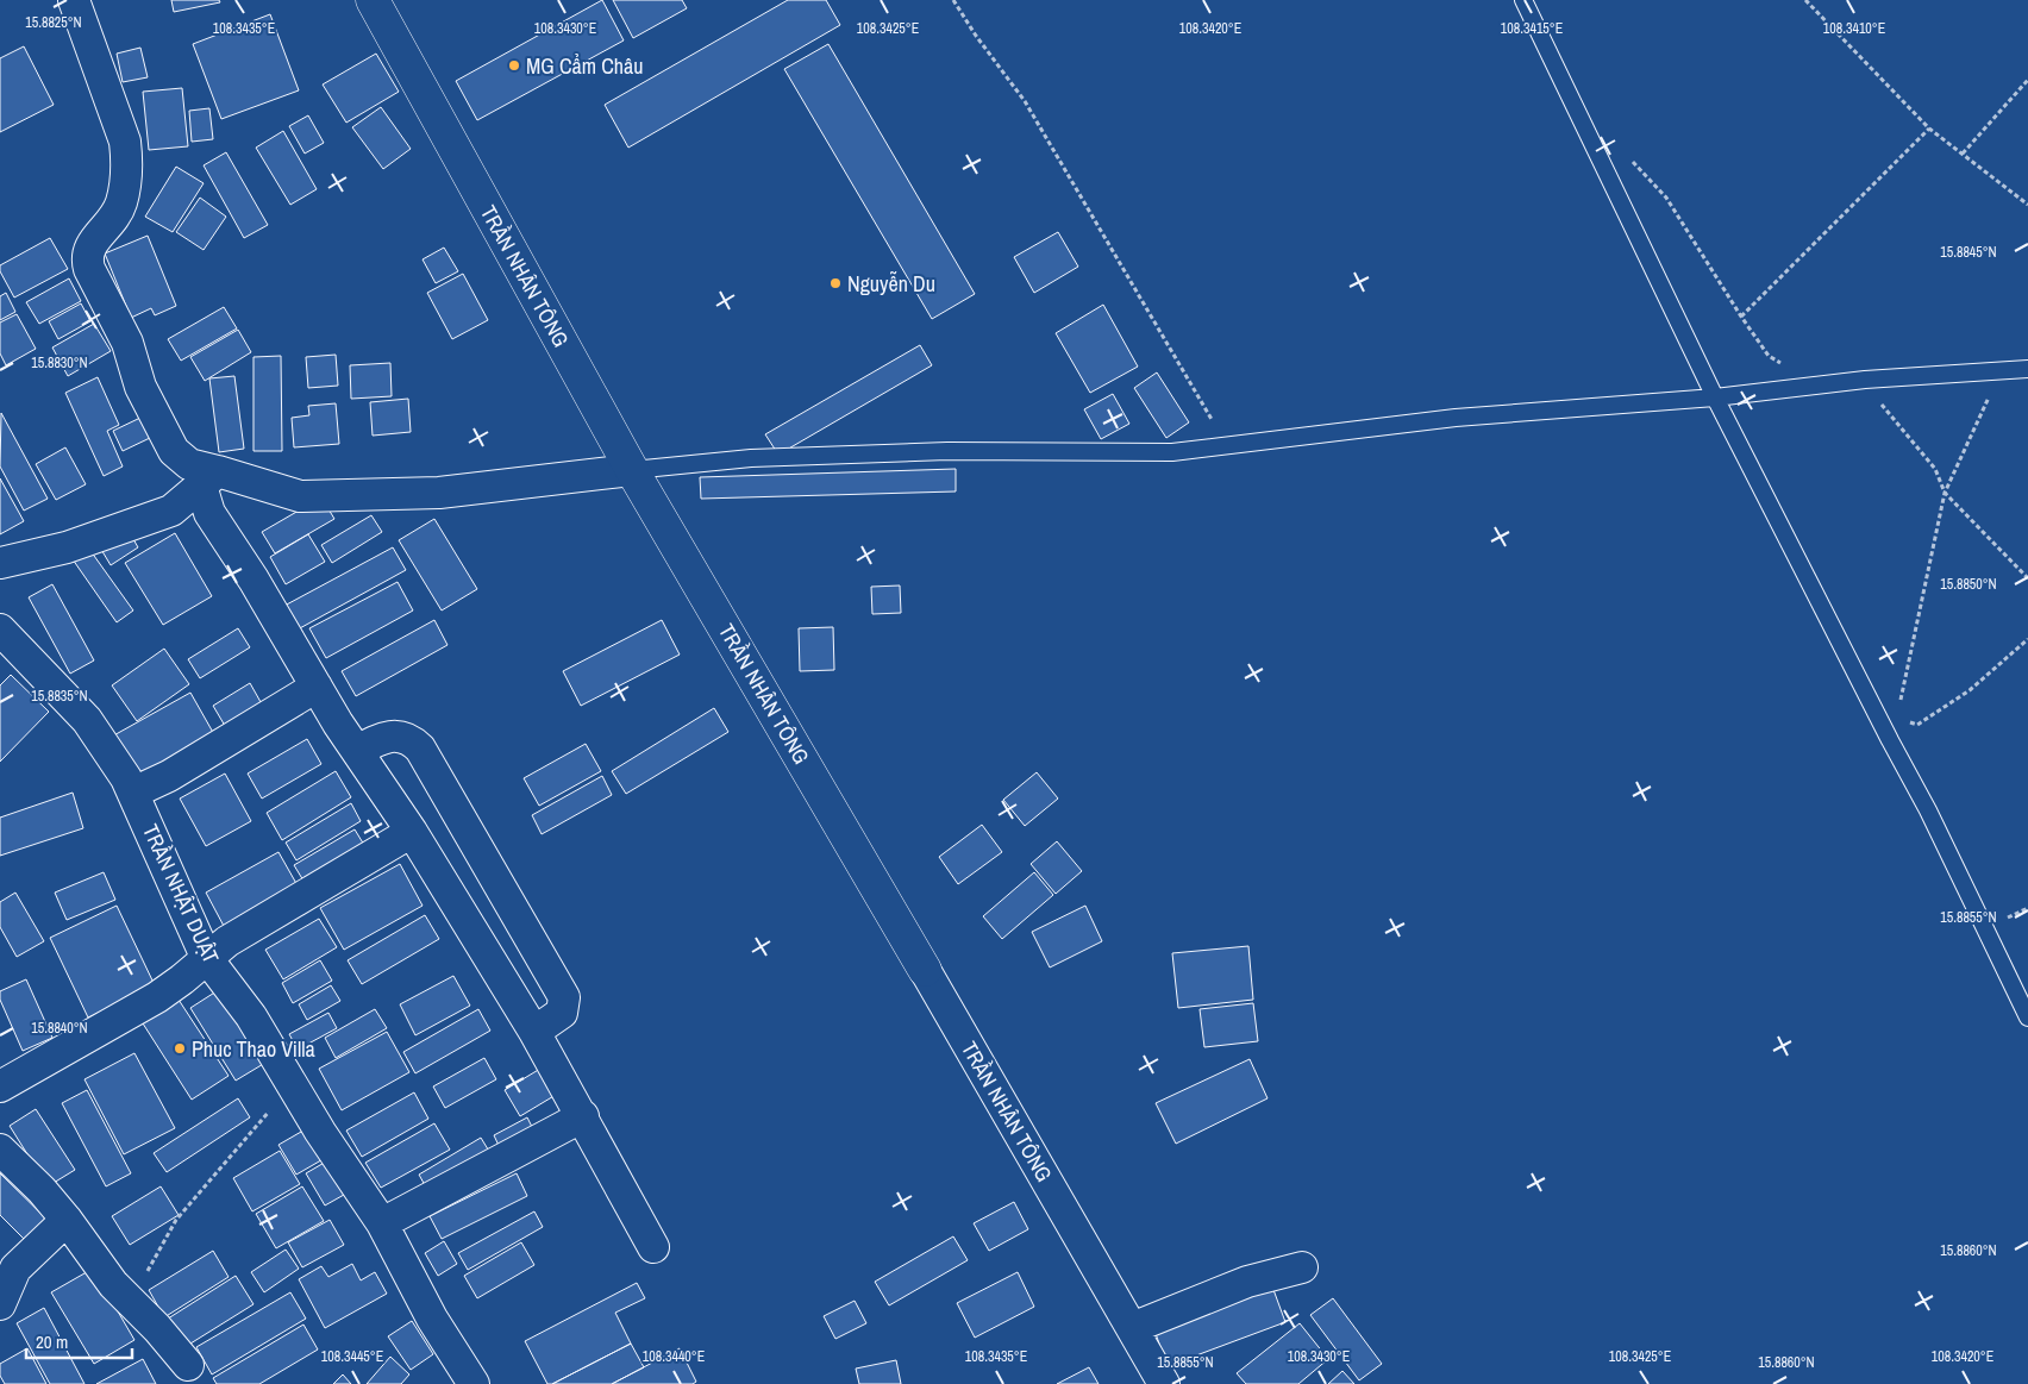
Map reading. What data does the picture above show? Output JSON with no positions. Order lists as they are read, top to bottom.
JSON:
{
  "streets": {
    "street": ["TRẦN NHÂN TÔNG", "TRẦN NHẬT DUẬT"]
  },
  "places": ["MG Cẩm Châu", "Nguyễn Du", "Phuc Thao Villa"],
  "scale_bar": "20 m",
  "coordinates": [
    "15.8825°N",
    "108.3435°E",
    "108.3430°E",
    "108.3425°E",
    "108.3420°E",
    "108.3415°E",
    "108.3410°E",
    "15.8845°N",
    "15.8830°N",
    "15.8850°N",
    "15.8835°N",
    "15.8855°N",
    "15.8840°N",
    "15.8860°N",
    "108.3445°E",
    "108.3440°E"
  ]
}
